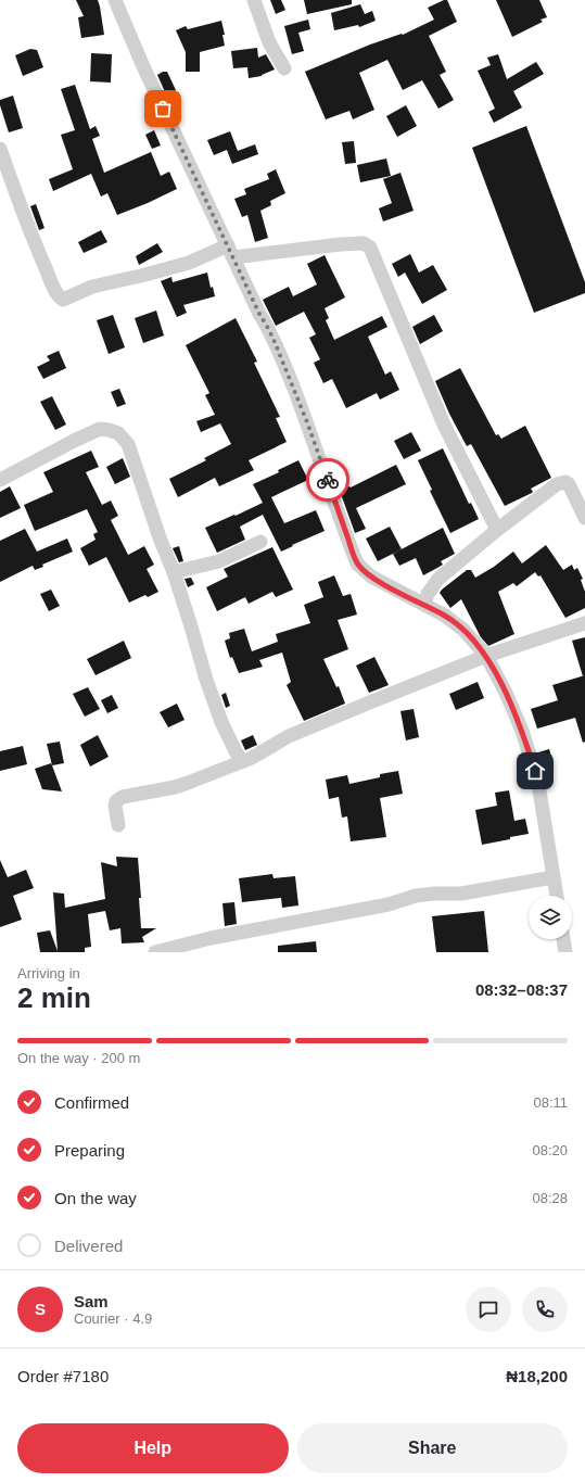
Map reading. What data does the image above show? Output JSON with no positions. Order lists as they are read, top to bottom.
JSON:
{
  "page": {
    "heading": ["2 min", "Arriving in", "08:32–08:37"],
    "panel": [
      "Sam",
      "Courier · 4.9",
      "Order #7180",
      "₦18,200"
    ],
    "bar": "On the way · 200 m",
    "list": [
      ["Confirmed", "08:11"],
      ["Preparing", "08:20"],
      ["On the way", "08:28"],
      "Delivered"
    ],
    "round": "S",
    "buttons": ["Help", "Share"]
  }
}
